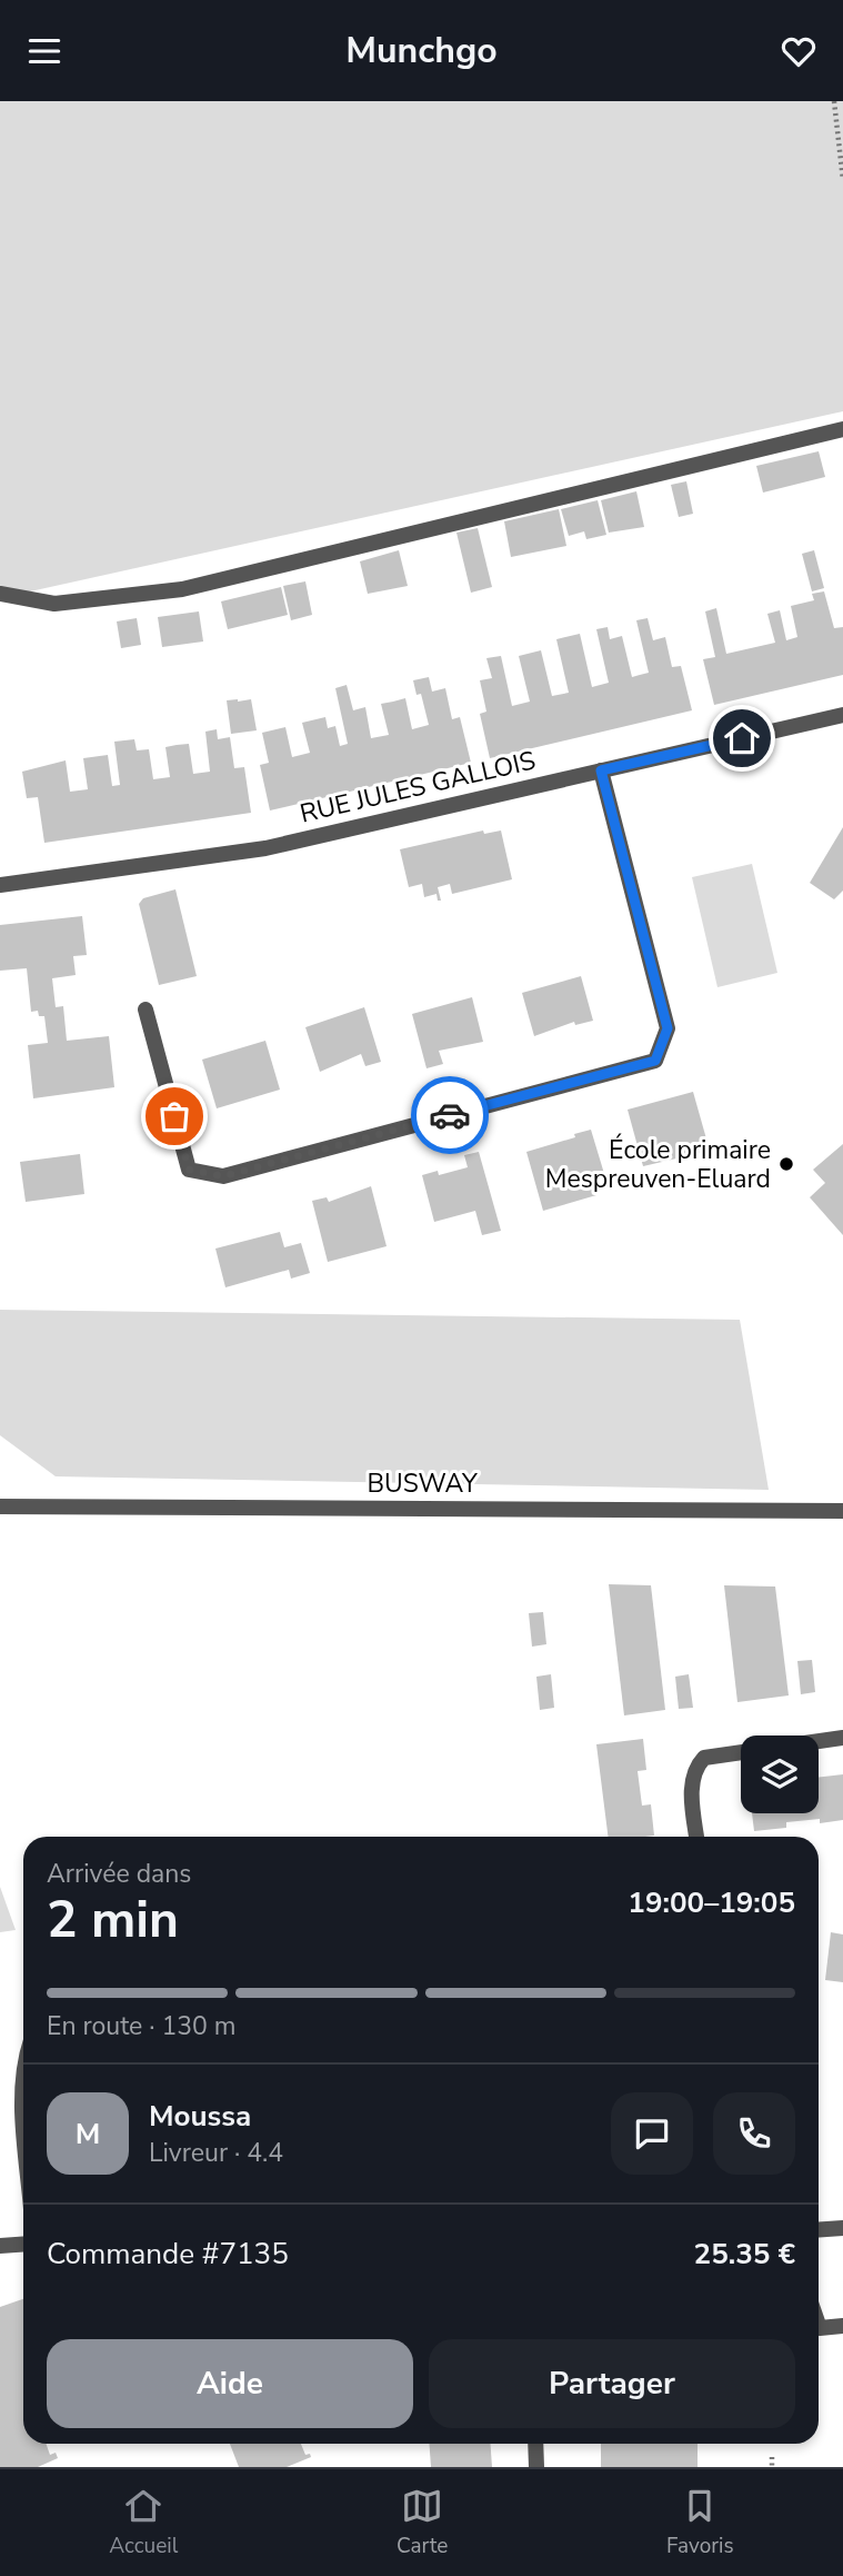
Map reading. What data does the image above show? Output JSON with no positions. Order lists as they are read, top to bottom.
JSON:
{
  "streets": {
    "street": ["RUE JULES GALLOIS", "BUSWAY"]
  },
  "places": ["École primaire Mespreuven-Eluard"],
  "page": {
    "header": "Munchgo",
    "heading": ["2 min", "Arrivée dans", "19:00–19:05"],
    "panel": [
      "Moussa",
      "Livreur · 4.4",
      "Commande #7135",
      "25.35 €"
    ],
    "bar": "En route · 130 m",
    "round": "M",
    "buttons": ["Aide", "Partager"],
    "tabs": ["Accueil", "Carte", "Favoris"]
  }
}
